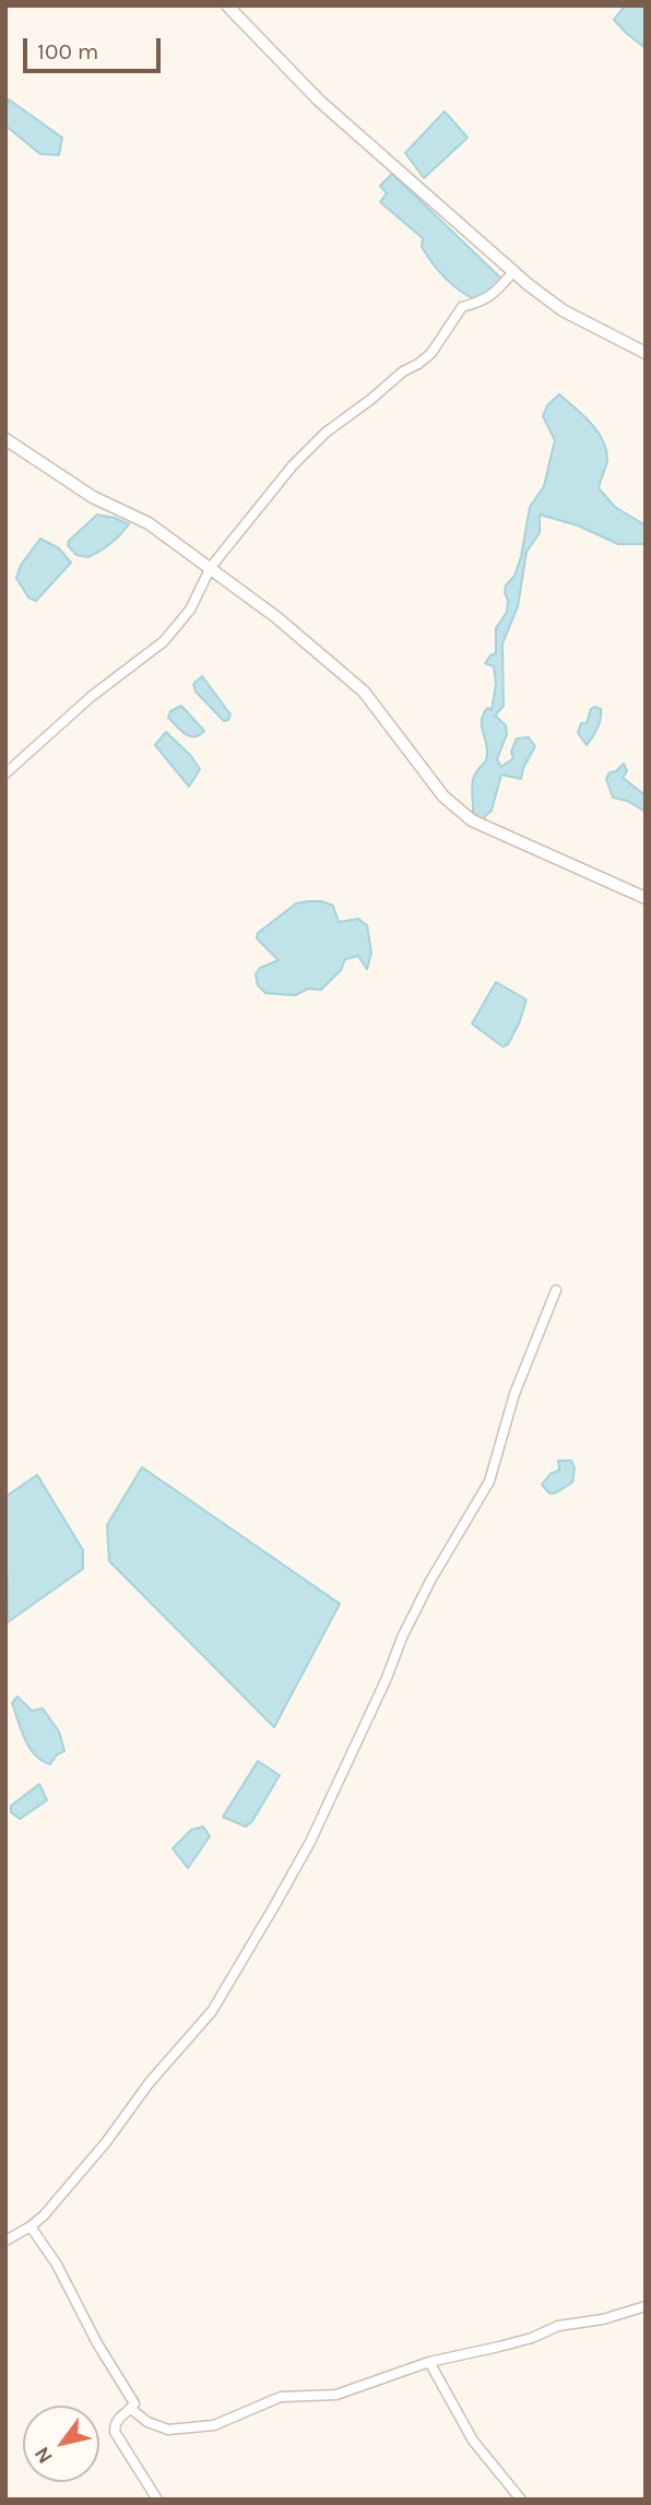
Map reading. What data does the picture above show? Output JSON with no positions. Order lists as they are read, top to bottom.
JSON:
{
  "scale_bar": "100 m",
  "north": "bottom left"
}
